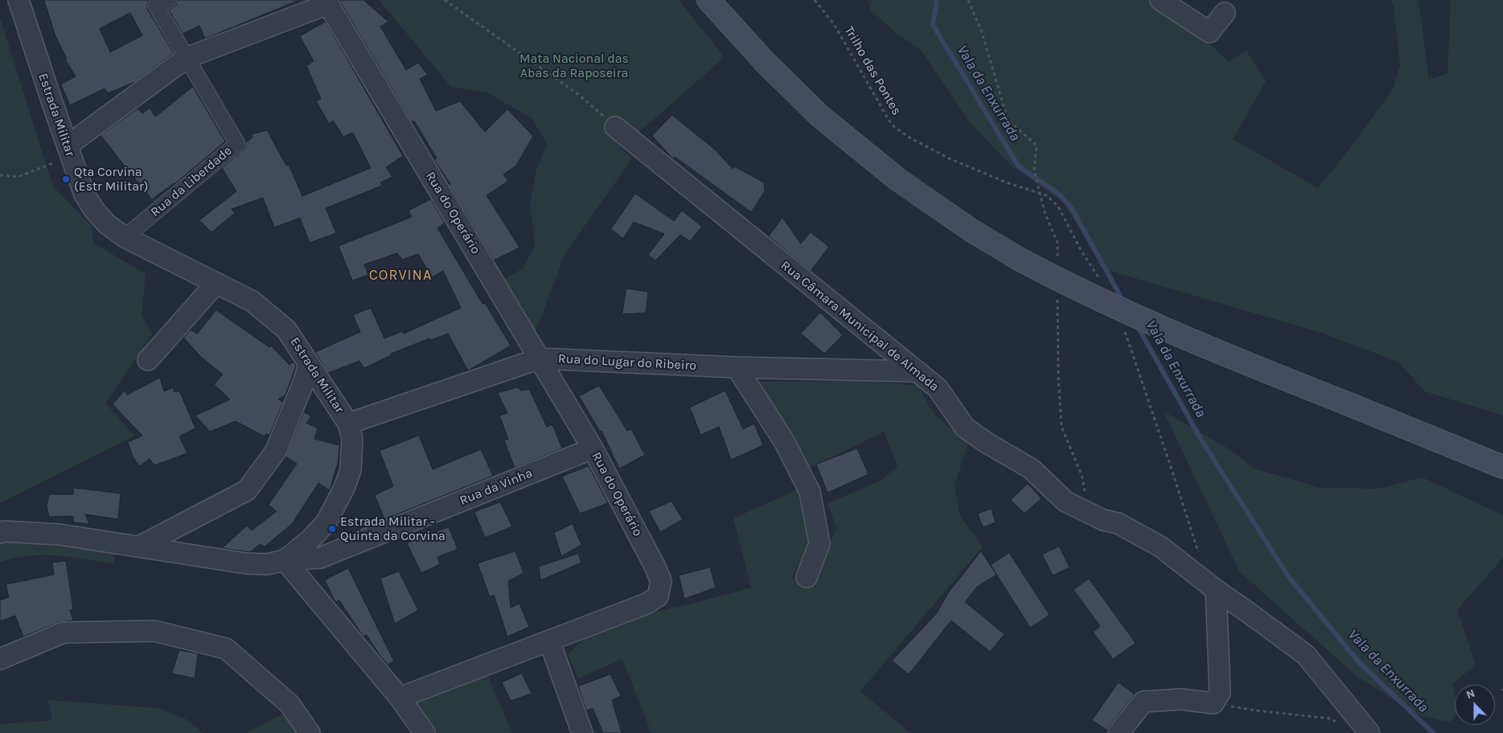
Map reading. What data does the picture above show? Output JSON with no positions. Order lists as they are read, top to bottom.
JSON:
{
  "streets": {
    "street": [
      "Estrada Militar",
      "Rua da Liberdade",
      "Rua do Operário",
      "Rua Câmara Municipal de Almada",
      "Rua do Lugar do Ribeiro",
      "Rua da Vinha"
    ],
    "path": ["Trilho das Pontes"]
  },
  "crossings": [
    ["Estrada Militar", "Rua da Liberdade"],
    ["Estrada Militar", "Rua do Lugar do Ribeiro"],
    ["Estrada Militar", "Rua da Vinha"],
    ["Rua do Operário", "Rua do Lugar do Ribeiro"],
    ["Rua do Operário", "Rua da Vinha"],
    ["Rua Câmara Municipal de Almada", "Rua do Lugar do Ribeiro"]
  ],
  "districts": ["CORVINA"],
  "water": ["Vala da Enxurrada"],
  "parks": ["Mata Nacional das Abas da Raposeira"],
  "places": ["Qta Corvina (Estr Militar)", "Estrada Militar - Quinta da Corvina"],
  "north": "top"
}
